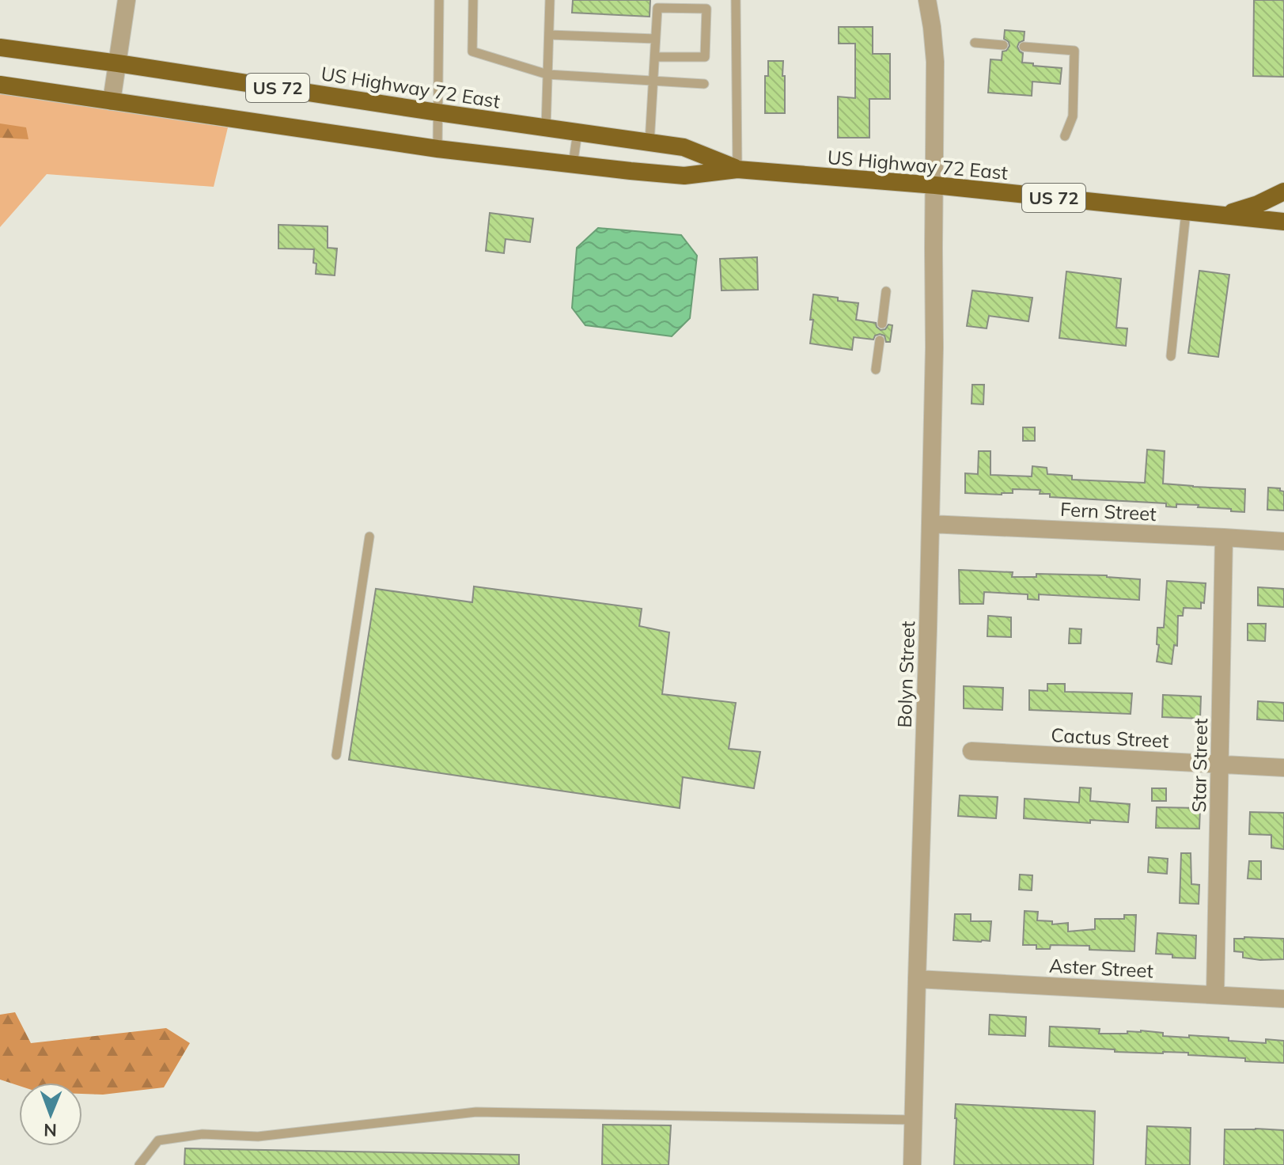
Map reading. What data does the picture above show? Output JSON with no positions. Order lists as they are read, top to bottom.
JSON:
{
  "streets": {
    "highway": ["US Highway 72 East", "US 72"],
    "street": [
      "Fern Street",
      "Bolyn Street",
      "Cactus Street",
      "Star Street",
      "Aster Street"
    ]
  },
  "crossings": [
    ["US Highway 72 East", "Bolyn Street"],
    ["Fern Street", "Bolyn Street"],
    ["Fern Street", "Star Street"],
    ["Bolyn Street", "Aster Street"],
    ["Cactus Street", "Star Street"],
    ["Star Street", "Aster Street"]
  ],
  "north": "bottom"
}
